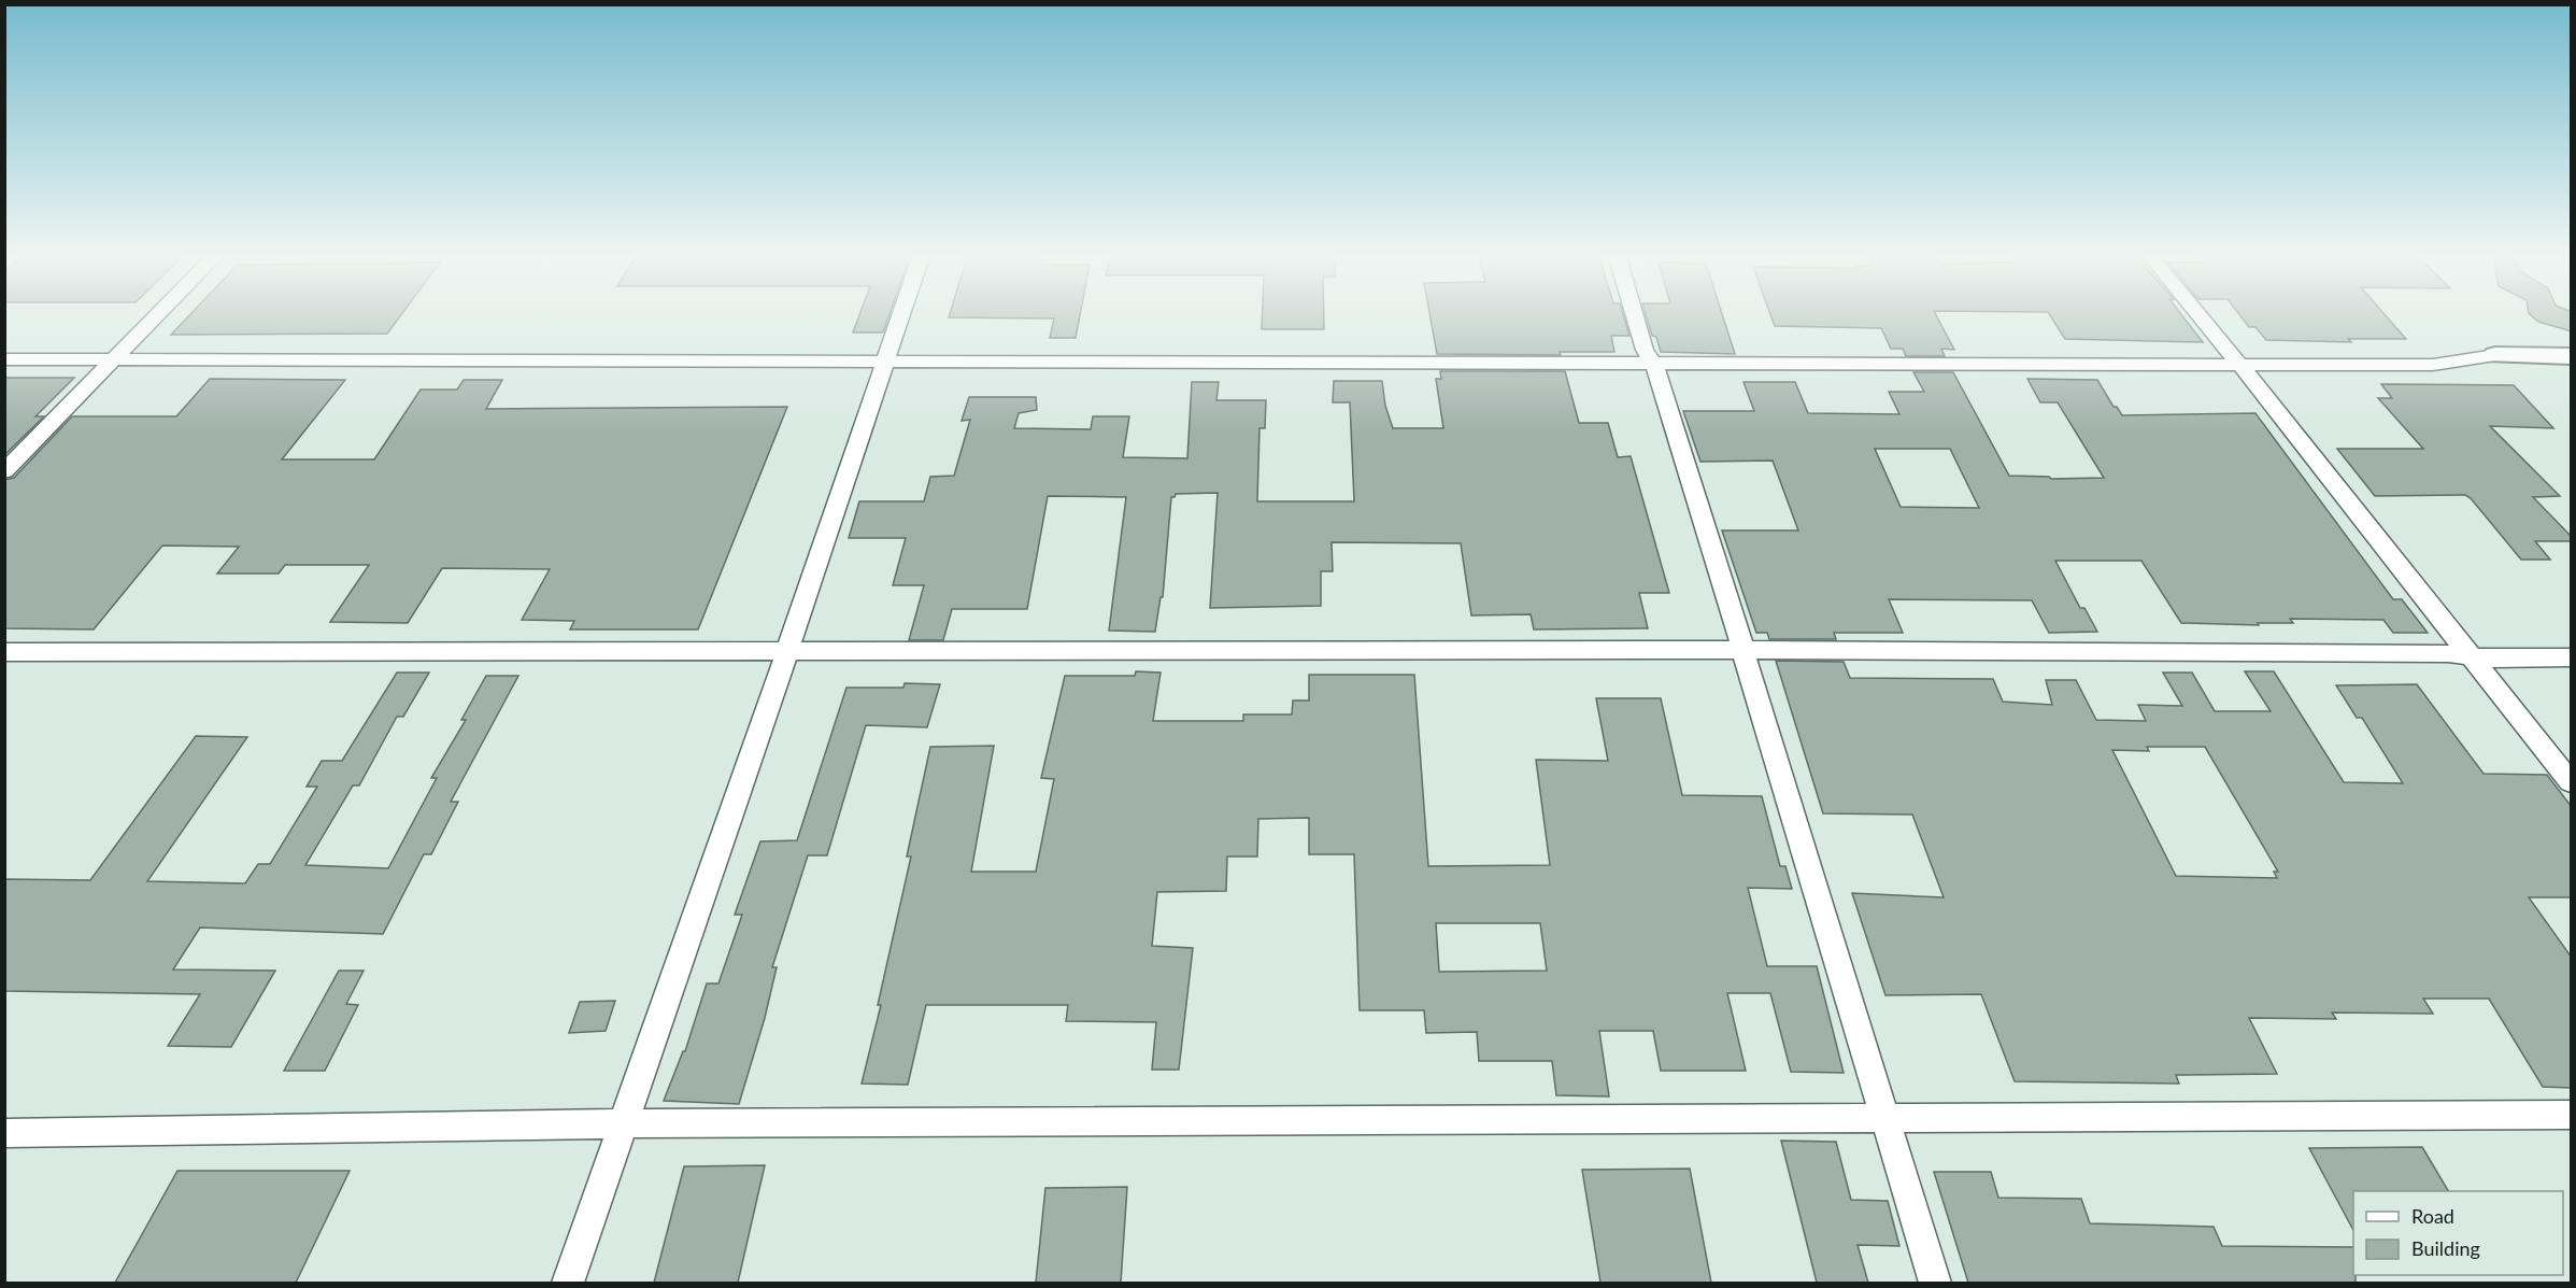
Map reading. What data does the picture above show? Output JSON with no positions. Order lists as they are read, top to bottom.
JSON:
{
  "legend": ["Road", "Building"]
}
